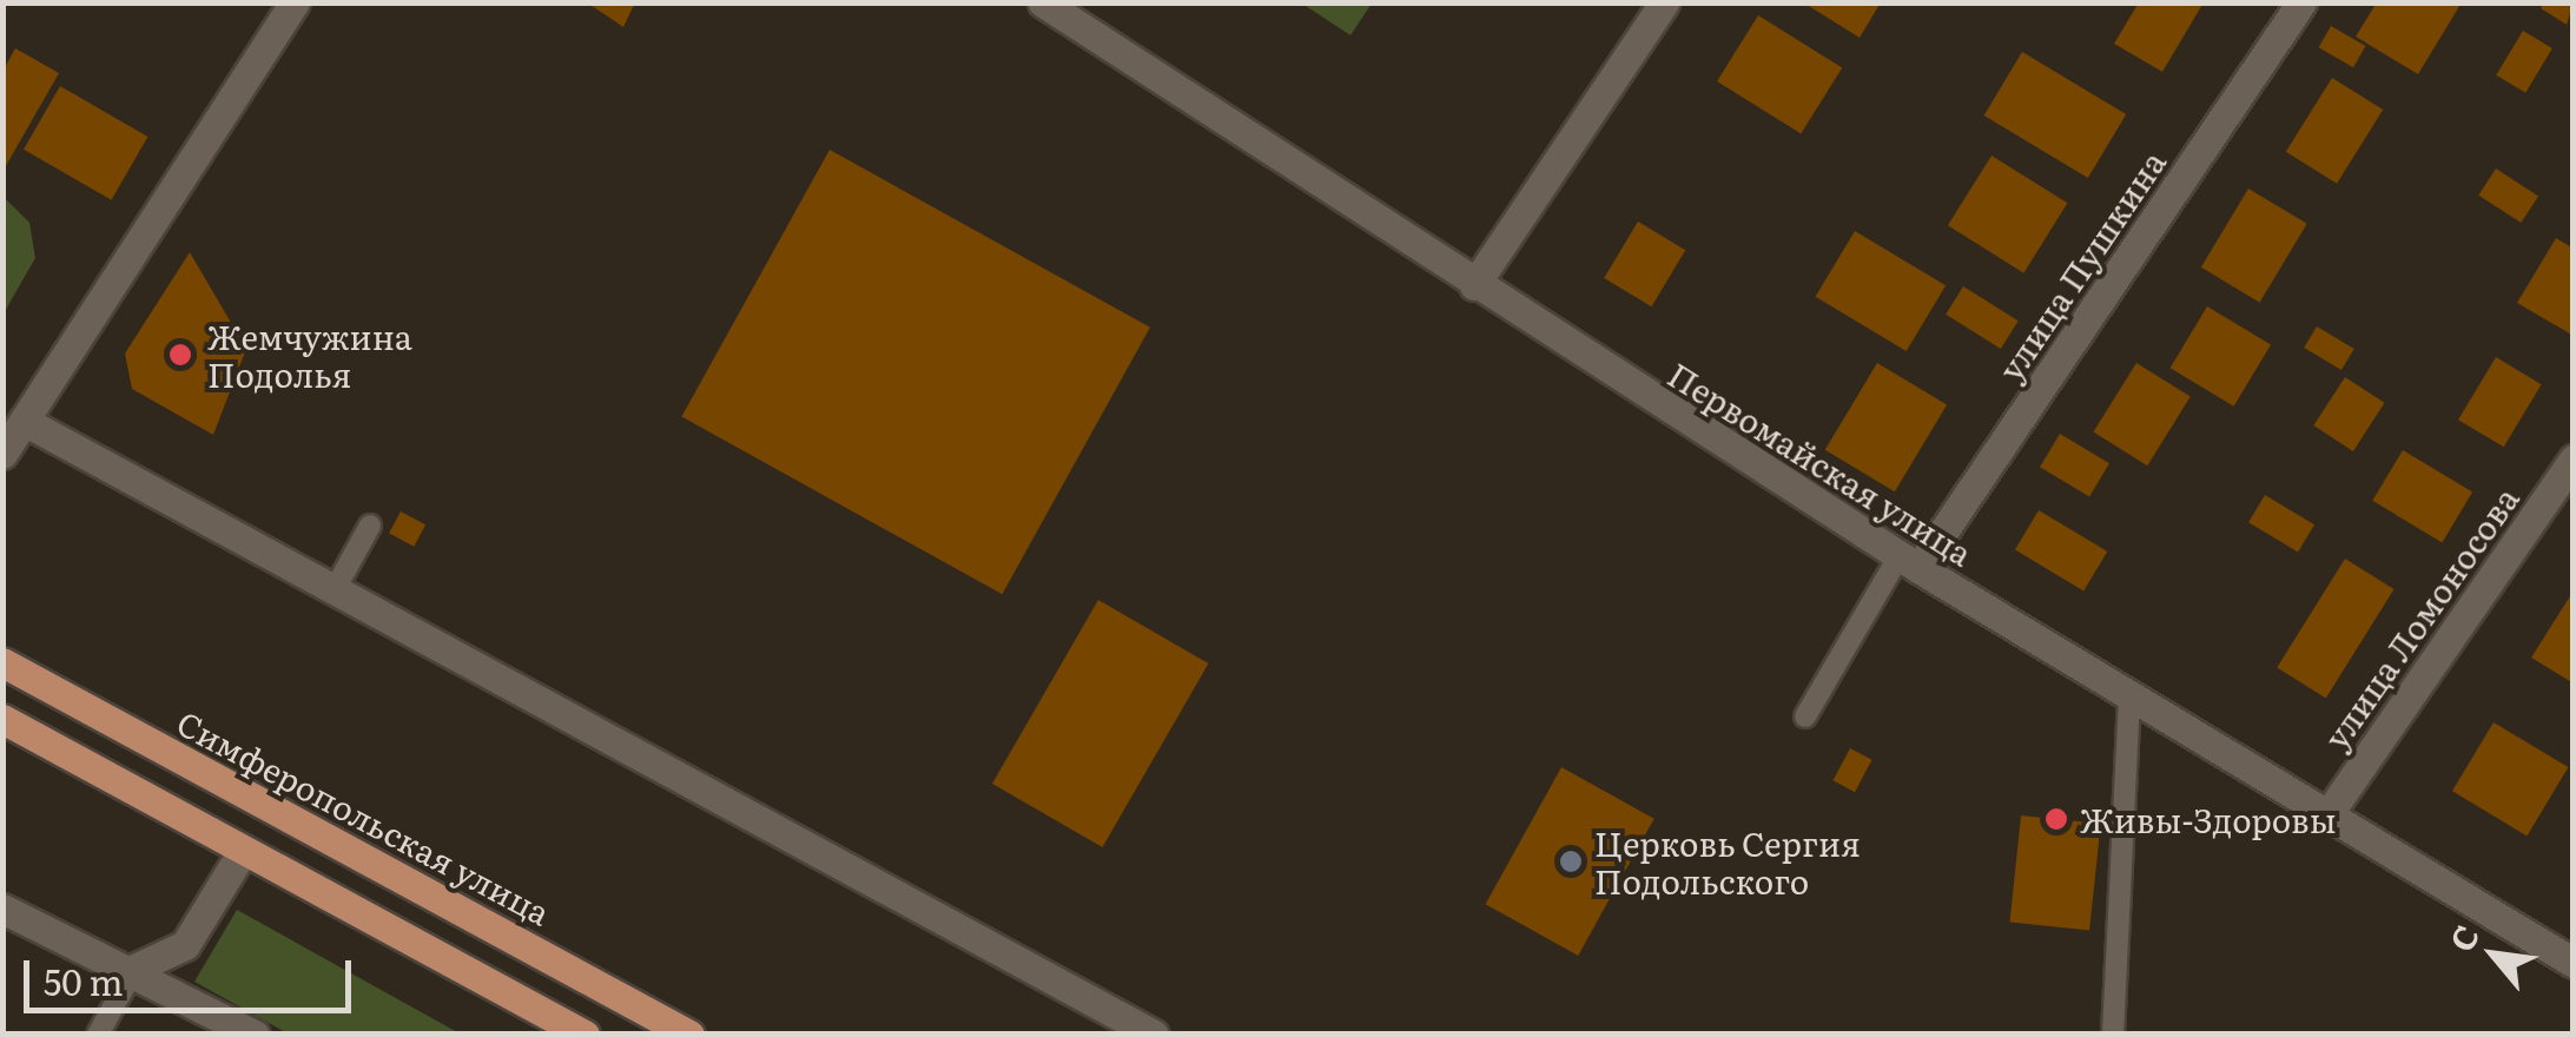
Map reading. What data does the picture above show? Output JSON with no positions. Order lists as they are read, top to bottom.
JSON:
{
  "streets": {
    "main road": ["Симферопольская улица"],
    "street": ["улица Пушкина", "Первомайская улица", "улица Ломоносова"]
  },
  "crossings": [
    ["улица Пушкина", "Первомайская улица"],
    ["Первомайская улица", "улица Ломоносова"]
  ],
  "places": ["Жемчужина Подолья", "Живы-Здоровы", "Церковь Сергия Подольского"],
  "scale_bar": "50 m",
  "north": "top left"
}
